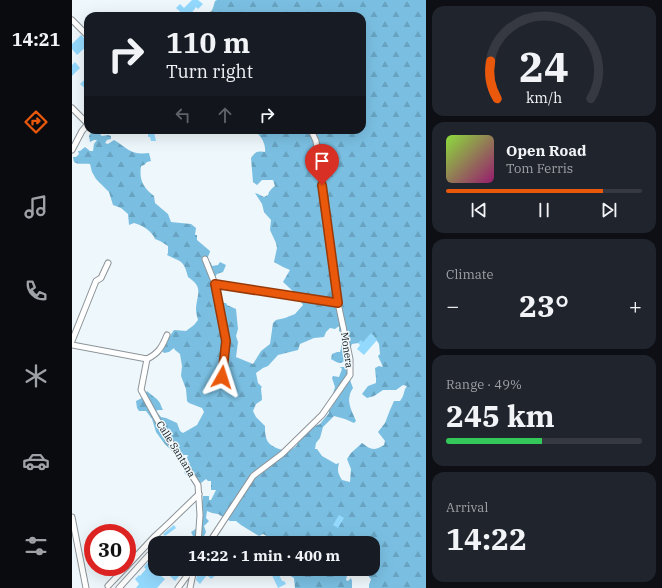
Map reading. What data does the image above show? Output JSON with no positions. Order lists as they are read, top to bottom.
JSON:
{
  "streets": {
    "street": ["Monera", "Calle Santana"]
  },
  "page": {
    "tabs": "14:21",
    "turn": ["110 m", "Turn right"],
    "song": ["Open Road", "Tom Ferris"],
    "tile": [
      "Climate",
      ["Range · 49%", "245 km"],
      ["Arrival", "14:22"]
    ],
    "heat": ["−", "23°", "+"],
    "limit": "30",
    "trip": "14:22 · 1 min · 400 m",
    "gauge": ["24", "km/h"]
  }
}
